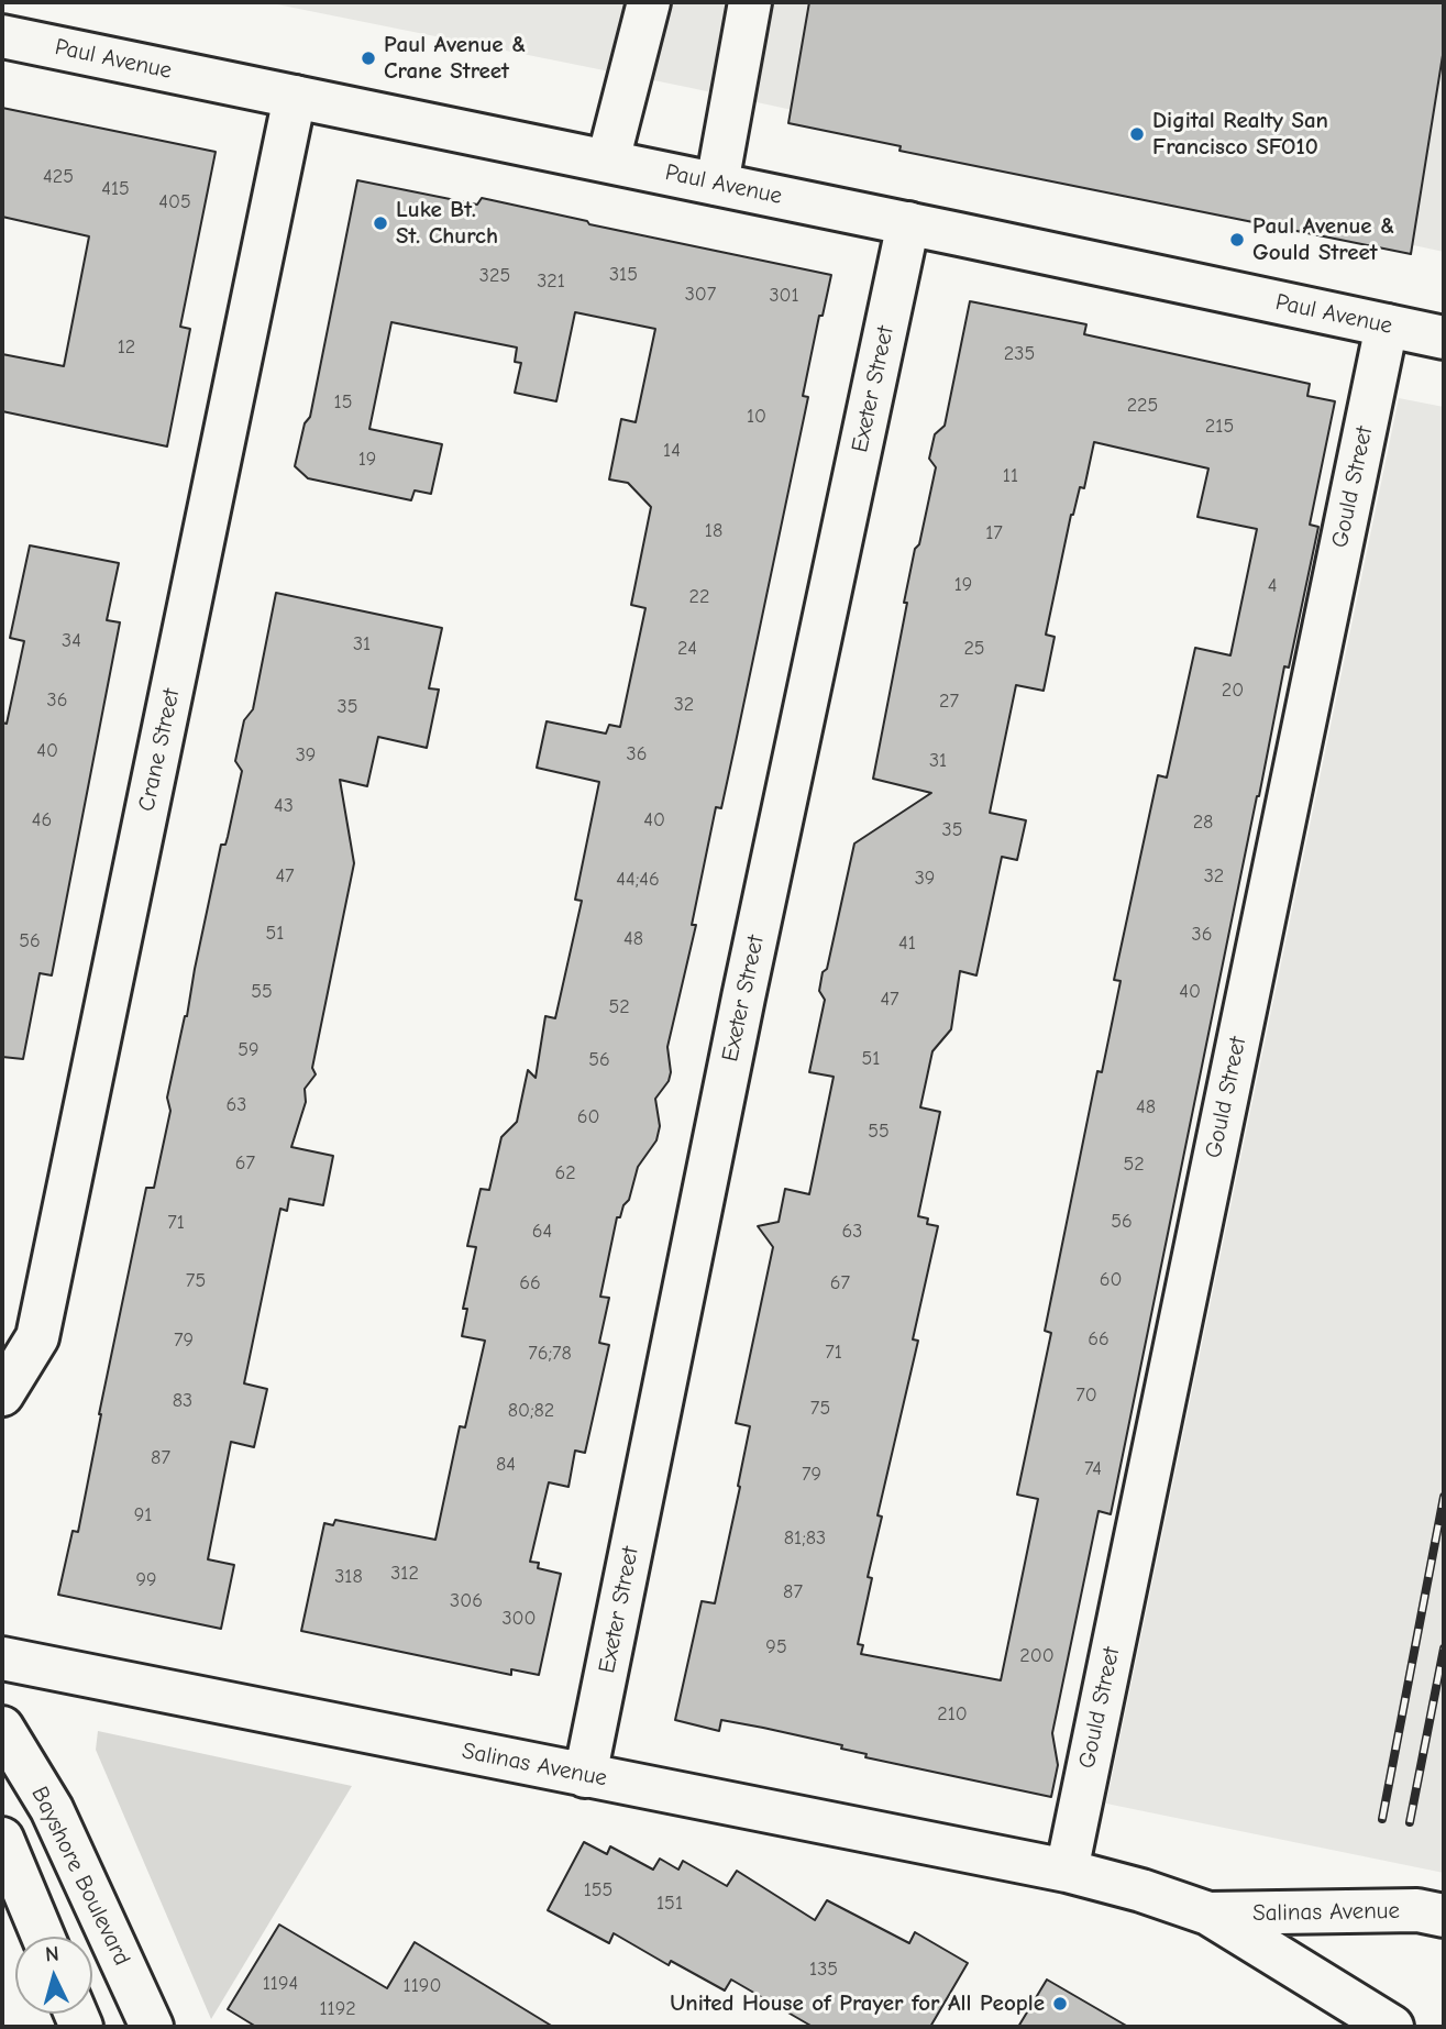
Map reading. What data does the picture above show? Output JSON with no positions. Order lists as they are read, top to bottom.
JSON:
{
  "streets": {
    "street": [
      "Paul Avenue",
      "Exeter Street",
      "Gould Street",
      "Crane Street",
      "Salinas Avenue",
      "Bayshore Boulevard"
    ]
  },
  "crossings": [
    ["Paul Avenue", "Exeter Street"],
    ["Paul Avenue", "Gould Street"],
    ["Paul Avenue", "Crane Street"],
    ["Exeter Street", "Salinas Avenue"],
    ["Gould Street", "Salinas Avenue"]
  ],
  "places": [
    "Paul Avenue & Crane Street",
    "Digital Realty San Francisco SFO10",
    "Luke Bt. St. Church",
    "Paul Avenue & Gould Street",
    "United House of Prayer for All People"
  ],
  "house_numbers": [
    "425",
    "415",
    "405",
    "315",
    "325",
    "321",
    "307",
    "301",
    "12",
    "235",
    "15",
    "225",
    "10",
    "215",
    "14",
    "19",
    "11",
    "18",
    "17",
    "19",
    "4",
    "22",
    "34",
    "31",
    "24",
    "25",
    "20",
    "36",
    "27",
    "32",
    "35",
    "40",
    "36",
    "39",
    "31",
    "43",
    "46",
    "40",
    "28",
    "35",
    "47",
    "32",
    "39",
    "44;46",
    "51",
    "36",
    "48",
    "56",
    "41",
    "55",
    "40",
    "47",
    "52",
    "59",
    "51",
    "56",
    "63",
    "48",
    "60",
    "55",
    "67",
    "52",
    "62",
    "56",
    "71",
    "64",
    "63",
    "60",
    "75",
    "66",
    "67",
    "66",
    "79",
    "71",
    "76;78",
    "70",
    "83",
    "75",
    "80;82",
    "87",
    "84",
    "74",
    "79",
    "91",
    "81;83",
    "312",
    "318",
    "99",
    "87",
    "306",
    "300",
    "95",
    "200",
    "210",
    "155",
    "151",
    "135",
    "1194",
    "1190",
    "1192"
  ],
  "north": "top"
}
